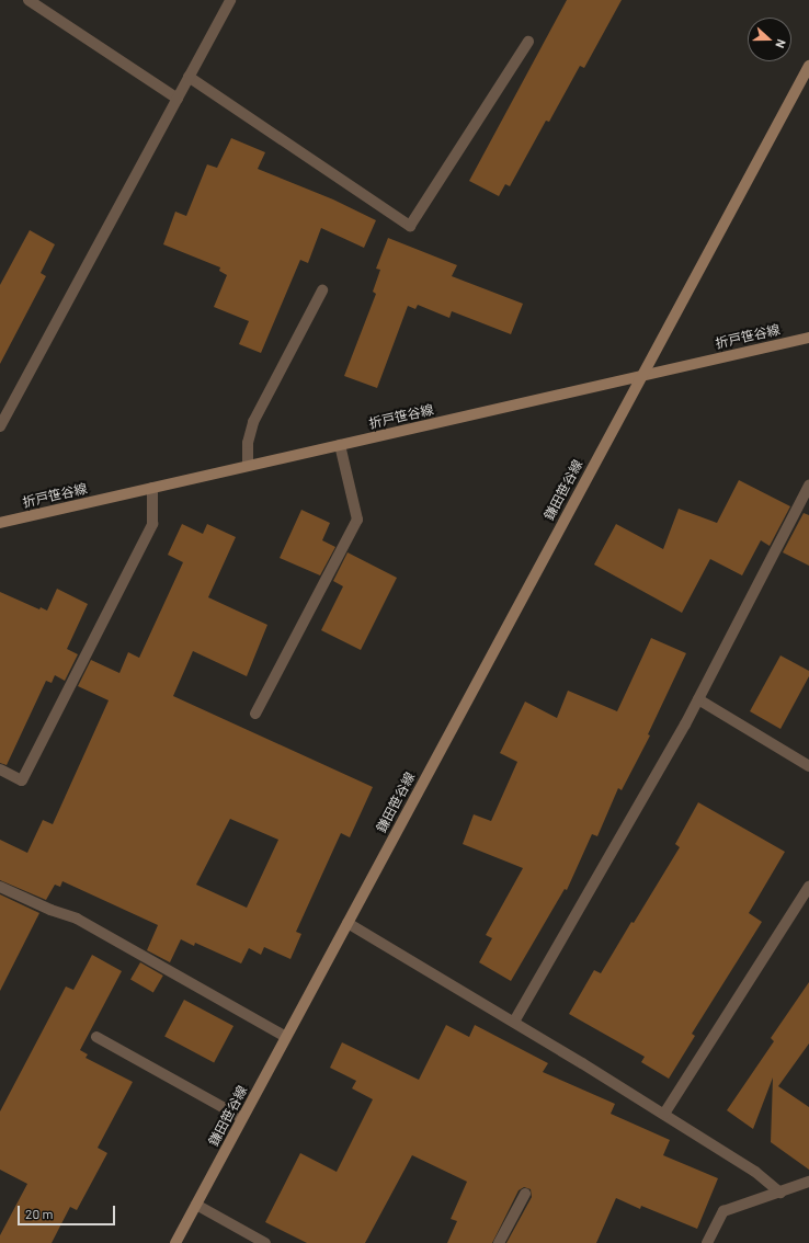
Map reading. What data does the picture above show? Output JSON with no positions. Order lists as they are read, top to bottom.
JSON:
{
  "streets": {
    "street": ["折戸笹谷線", "鎌田笹谷線"]
  },
  "crossings": [
    ["折戸笹谷線", "鎌田笹谷線"]
  ],
  "scale_bar": "20 m",
  "north": "right"
}
